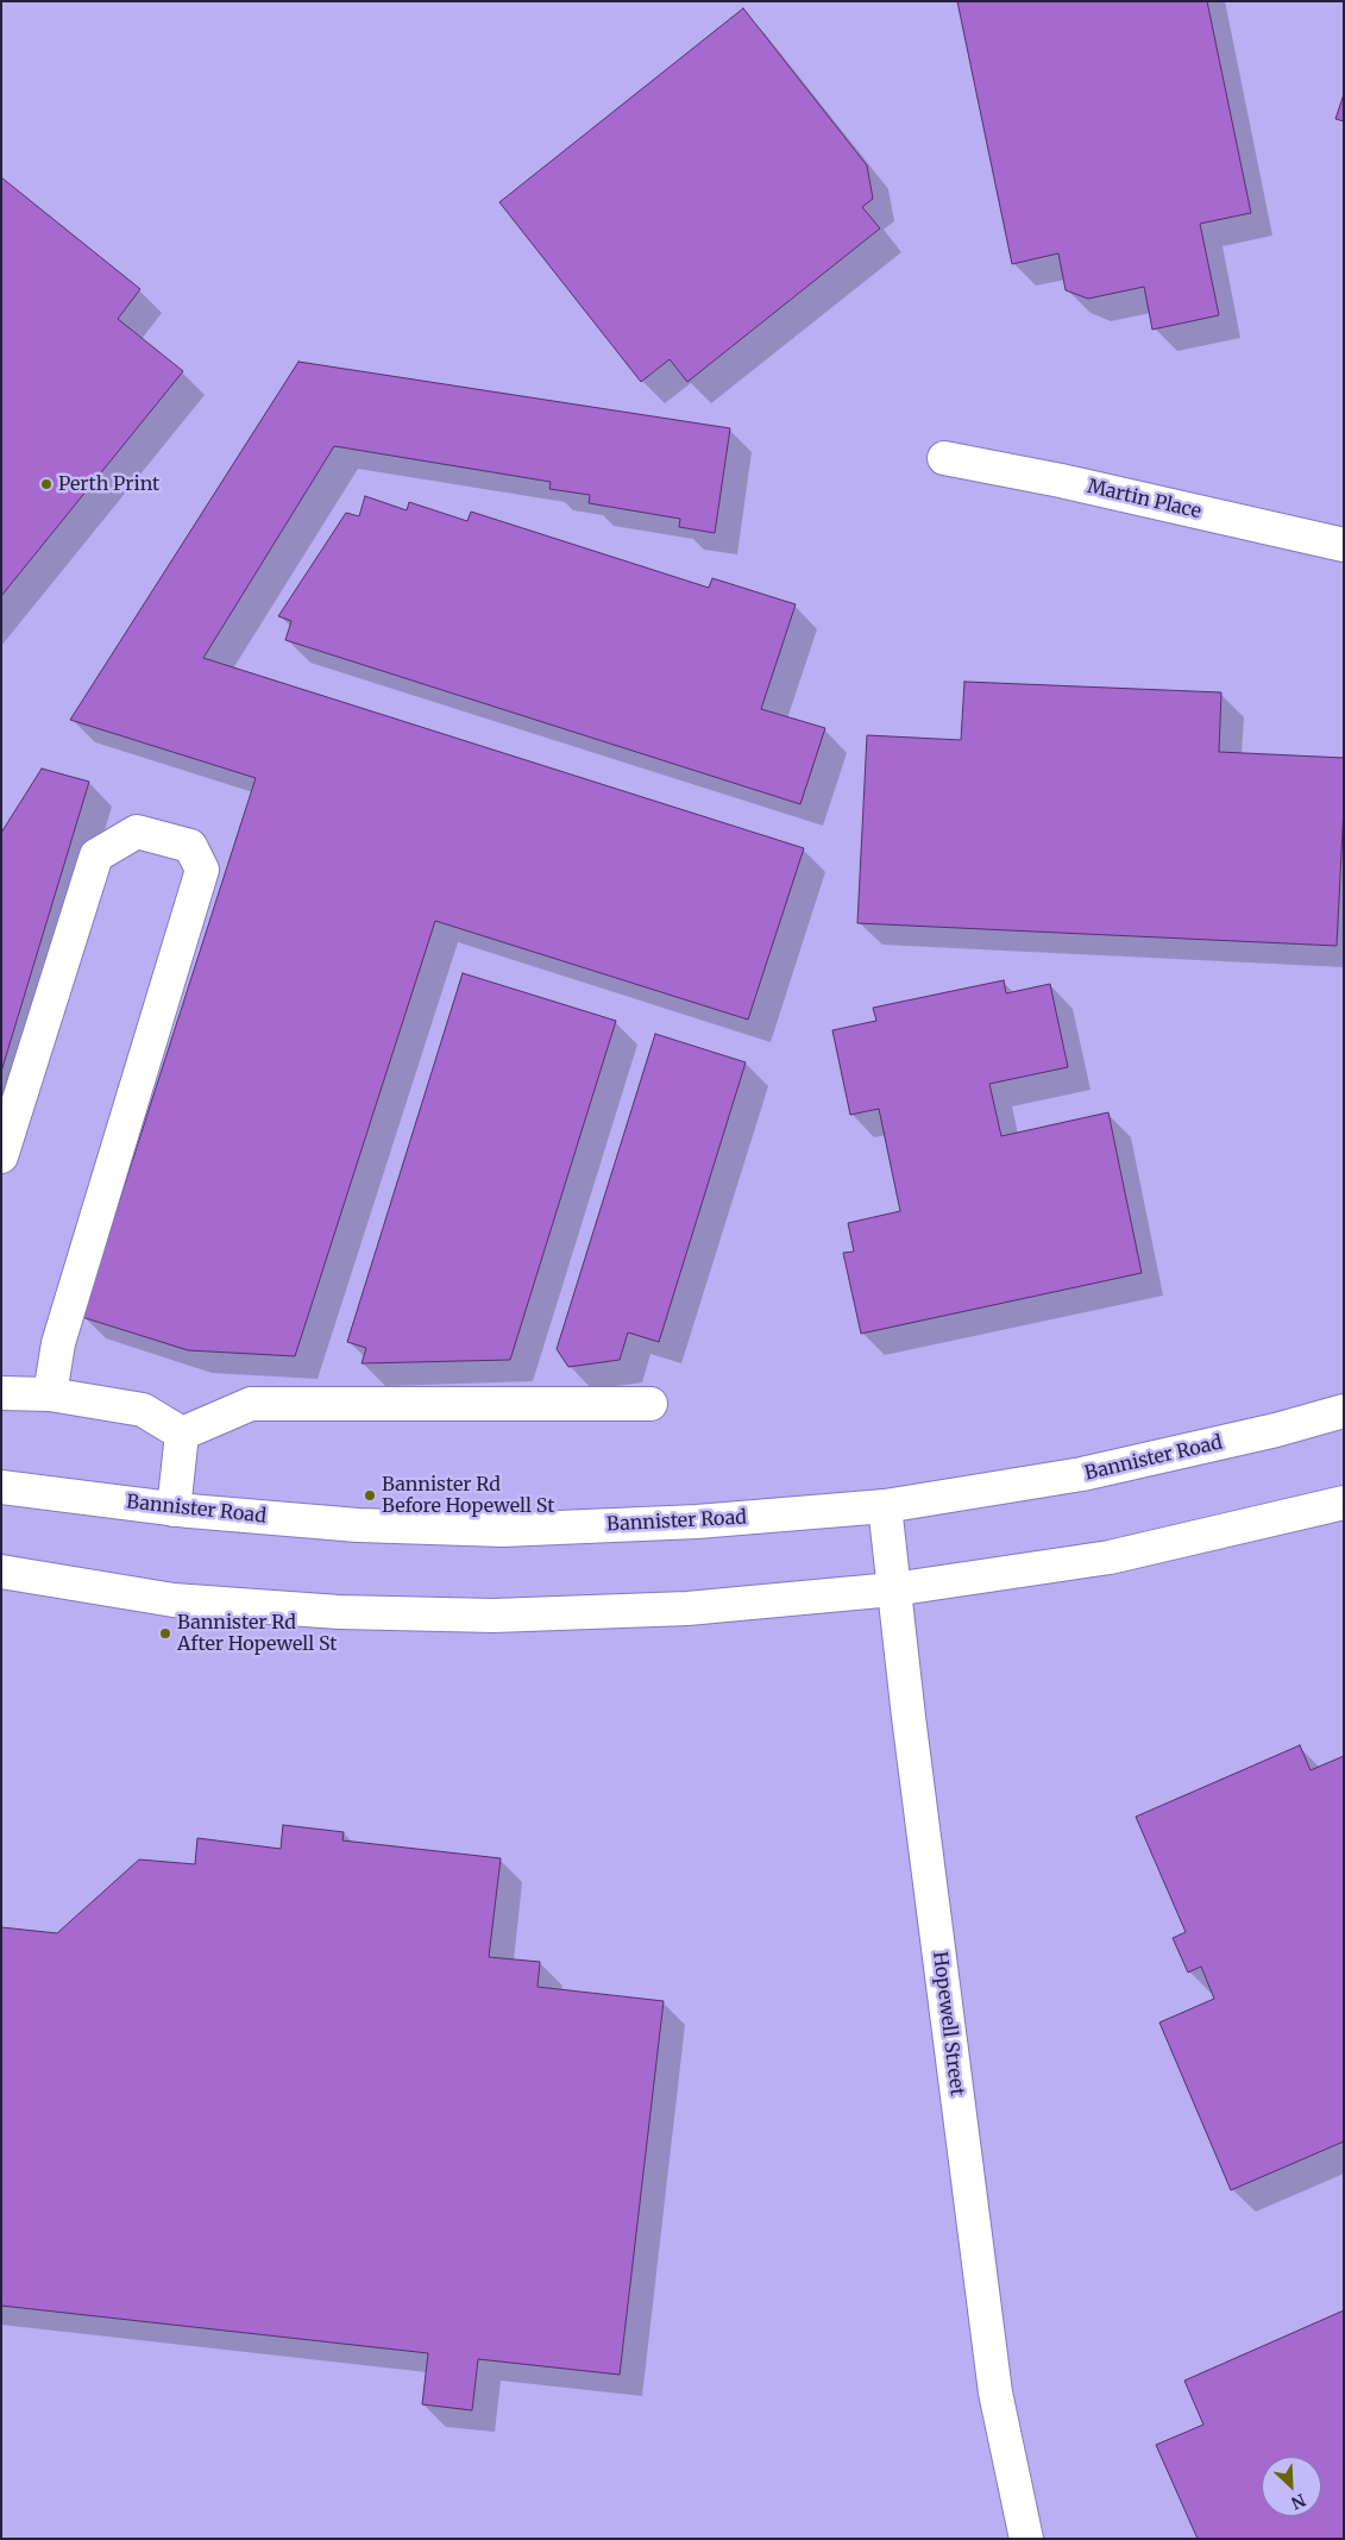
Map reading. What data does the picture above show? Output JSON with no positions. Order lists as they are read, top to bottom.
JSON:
{
  "streets": {
    "main road": ["Martin Place", "Bannister Road", "Hopewell Street"]
  },
  "crossings": [
    ["Bannister Road", "Hopewell Street"]
  ],
  "places": ["Perth Print", "Bannister Rd Before Hopewell St", "Bannister Rd After Hopewell St"],
  "north": "bottom right"
}
